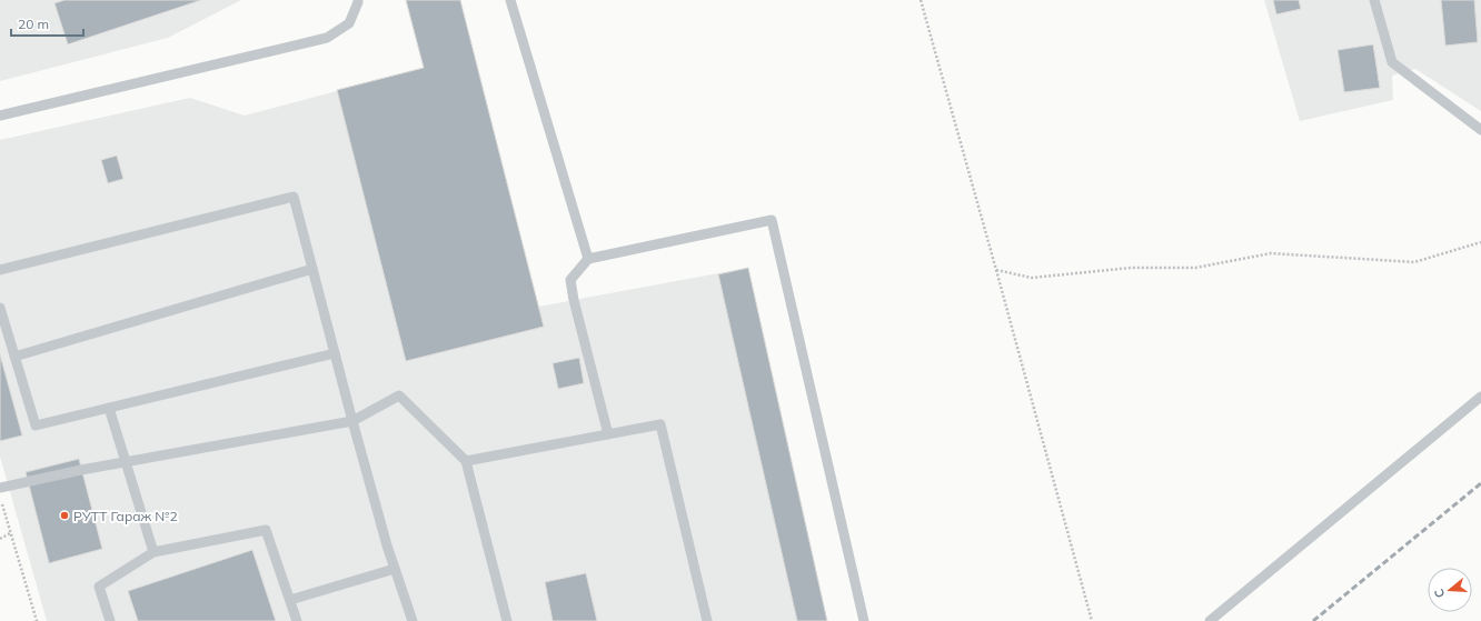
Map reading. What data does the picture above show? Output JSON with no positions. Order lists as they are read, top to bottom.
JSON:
{
  "places": ["РУТТ Гараж №2"],
  "scale_bar": "20 m",
  "north": "left"
}
